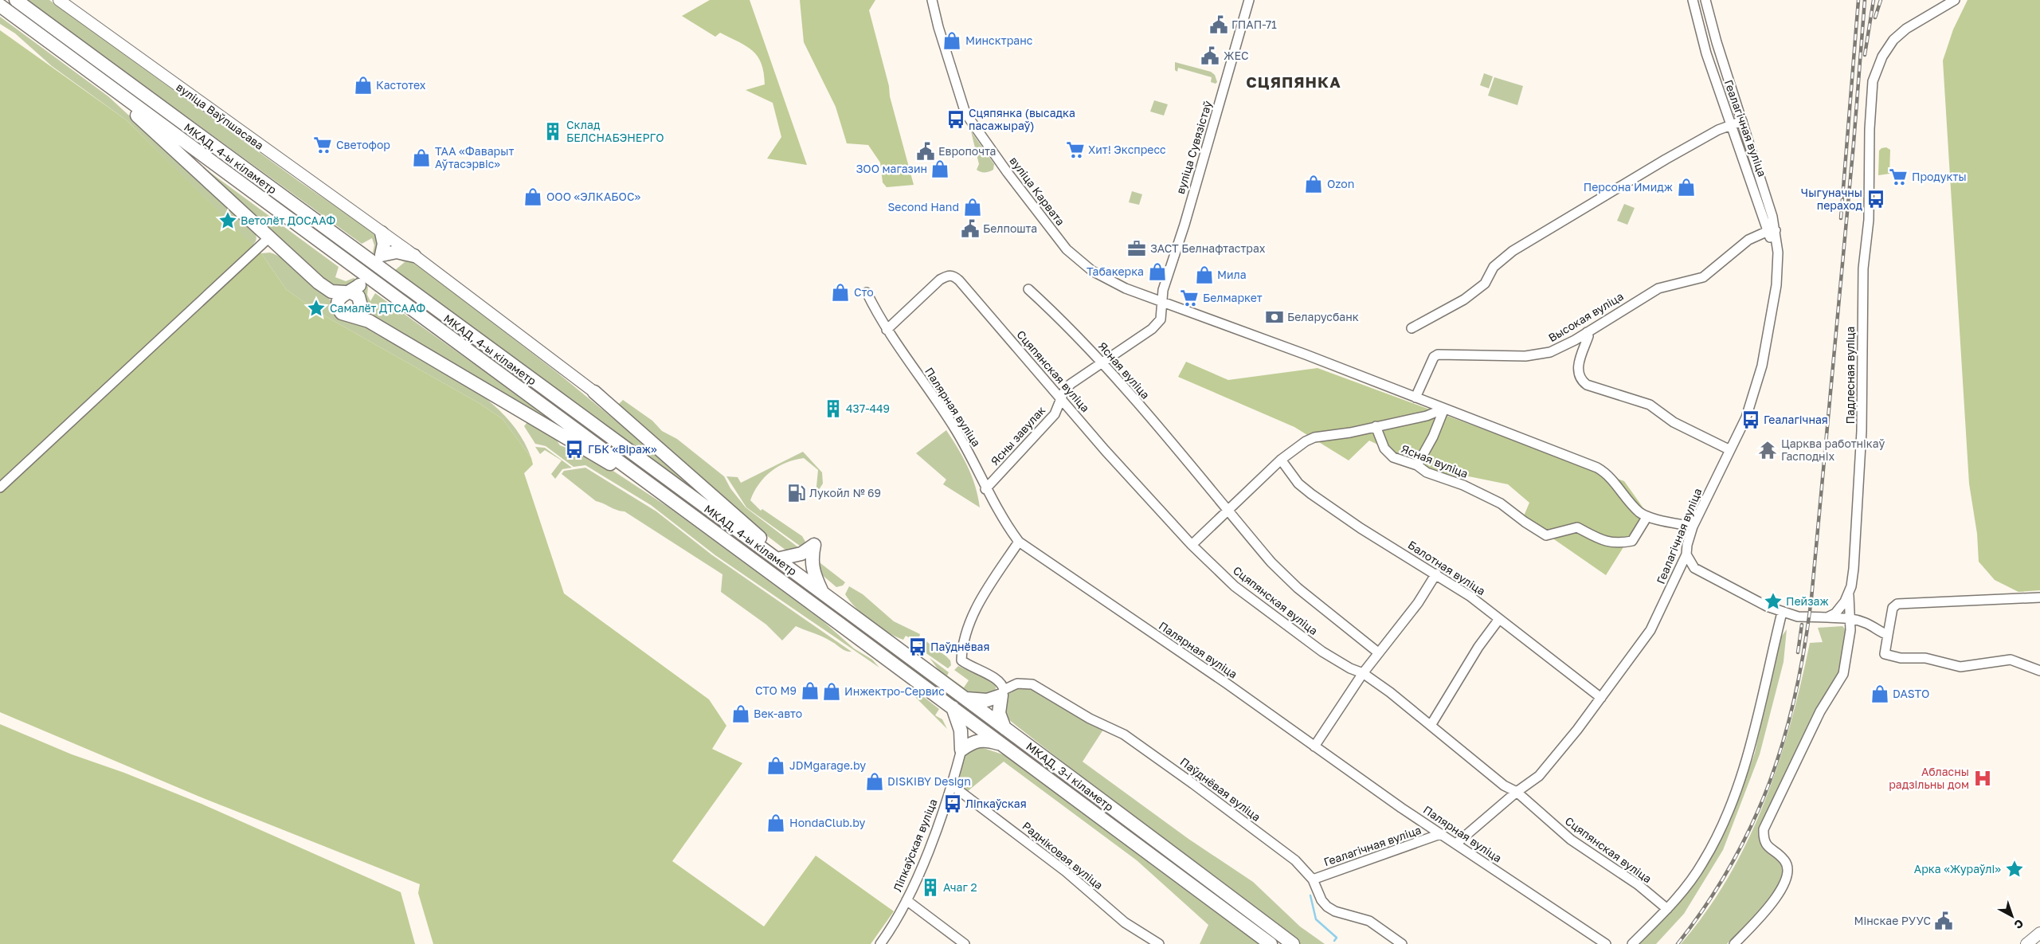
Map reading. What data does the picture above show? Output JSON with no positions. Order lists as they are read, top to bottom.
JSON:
{
  "streets": {
    "highway": ["МКАД, 4-ы кіламетр", "МКАД, 3-і кіламетр"],
    "main road": ["вуліца Ваўпшасава"],
    "street": [
      "Геалагічная вуліца",
      "вуліца Сувязістаў",
      "вуліца Карвата",
      "Высокая вуліца",
      "Ясная вуліца",
      "Сцяпянская вуліца",
      "Падлесная вуліца",
      "Палярная вуліца",
      "Ясны завулак",
      "Балотная вуліца",
      "Паўднёвая вуліца",
      "Ліпкаўская вуліца",
      "Радніковая вуліца"
    ]
  },
  "crossings": [
    ["Геалагічная вуліца", "Высокая вуліца"],
    ["Геалагічная вуліца", "Сцяпянская вуліца"],
    ["Геалагічная вуліца", "Палярная вуліца"],
    ["Геалагічная вуліца", "Балотная вуліца"],
    ["Геалагічная вуліца", "Паўднёвая вуліца"],
    ["вуліца Сувязістаў", "вуліца Карвата"],
    ["вуліца Сувязістаў", "Ясны завулак"],
    ["МКАД, 4-ы кіламетр", "МКАД, 3-і кіламетр"],
    ["вуліца Карвата", "Ясны завулак"],
    ["Ясная вуліца", "Ясны завулак"],
    ["Сцяпянская вуліца", "Палярная вуліца"],
    ["Сцяпянская вуліца", "Ясны завулак"],
    ["Палярная вуліца", "Ясны завулак"],
    ["Ліпкаўская вуліца", "Радніковая вуліца"]
  ],
  "districts": ["СЦЯПЯНКА"],
  "places": {
    "public building": [
      "ГПАП-71",
      "ЖЕС",
      "Европочта",
      "Белпошта",
      "Мінскае РУУС"
    ],
    "shop": [
      "Минсктранс",
      "Кастотех",
      "ТАА «Фаварыт Аўтасэрвіс»",
      "ЗОО магазин",
      "Ozon",
      "Персона Имидж",
      "ООО «ЭЛКАБОС»",
      "Second Hand",
      "Табакерка",
      "Мила",
      "Сто",
      "СТО М9",
      "Инжектро-Сервис",
      "DASTO",
      "Век-авто",
      "JDMgarage.by",
      "DISKIBY Design",
      "HondaClub.by"
    ],
    "bus stop": [
      "Сцяпянка (высадка пасажыраў)",
      "Чыгуначны пераход",
      "Геалагічная",
      "ГБК «Віраж»",
      "Паўднёвая",
      "Ліпкаўская"
    ],
    "building": ["Склад БЕЛСНАБЭНЕРГО", "437-449", "Ачаг 2"],
    "supermarket": [
      "Светофор",
      "Хит! Экспресс",
      "Продукты",
      "Белмаркет"
    ],
    "place": [
      "Ветолёт ДОСААФ",
      "Самалёт ДТСААФ",
      "Пейзаж",
      "Арка «Жураўлі»"
    ],
    "office": ["ЗАСТ Белнафтастрах"],
    "bank": ["Беларусбанк"],
    "temple": ["Царква работнікаў Гасподніх"],
    "fuel station": ["Лукойл № 69"],
    "hospital": ["Абласны радзільны дом"]
  },
  "north": "bottom right"
}
